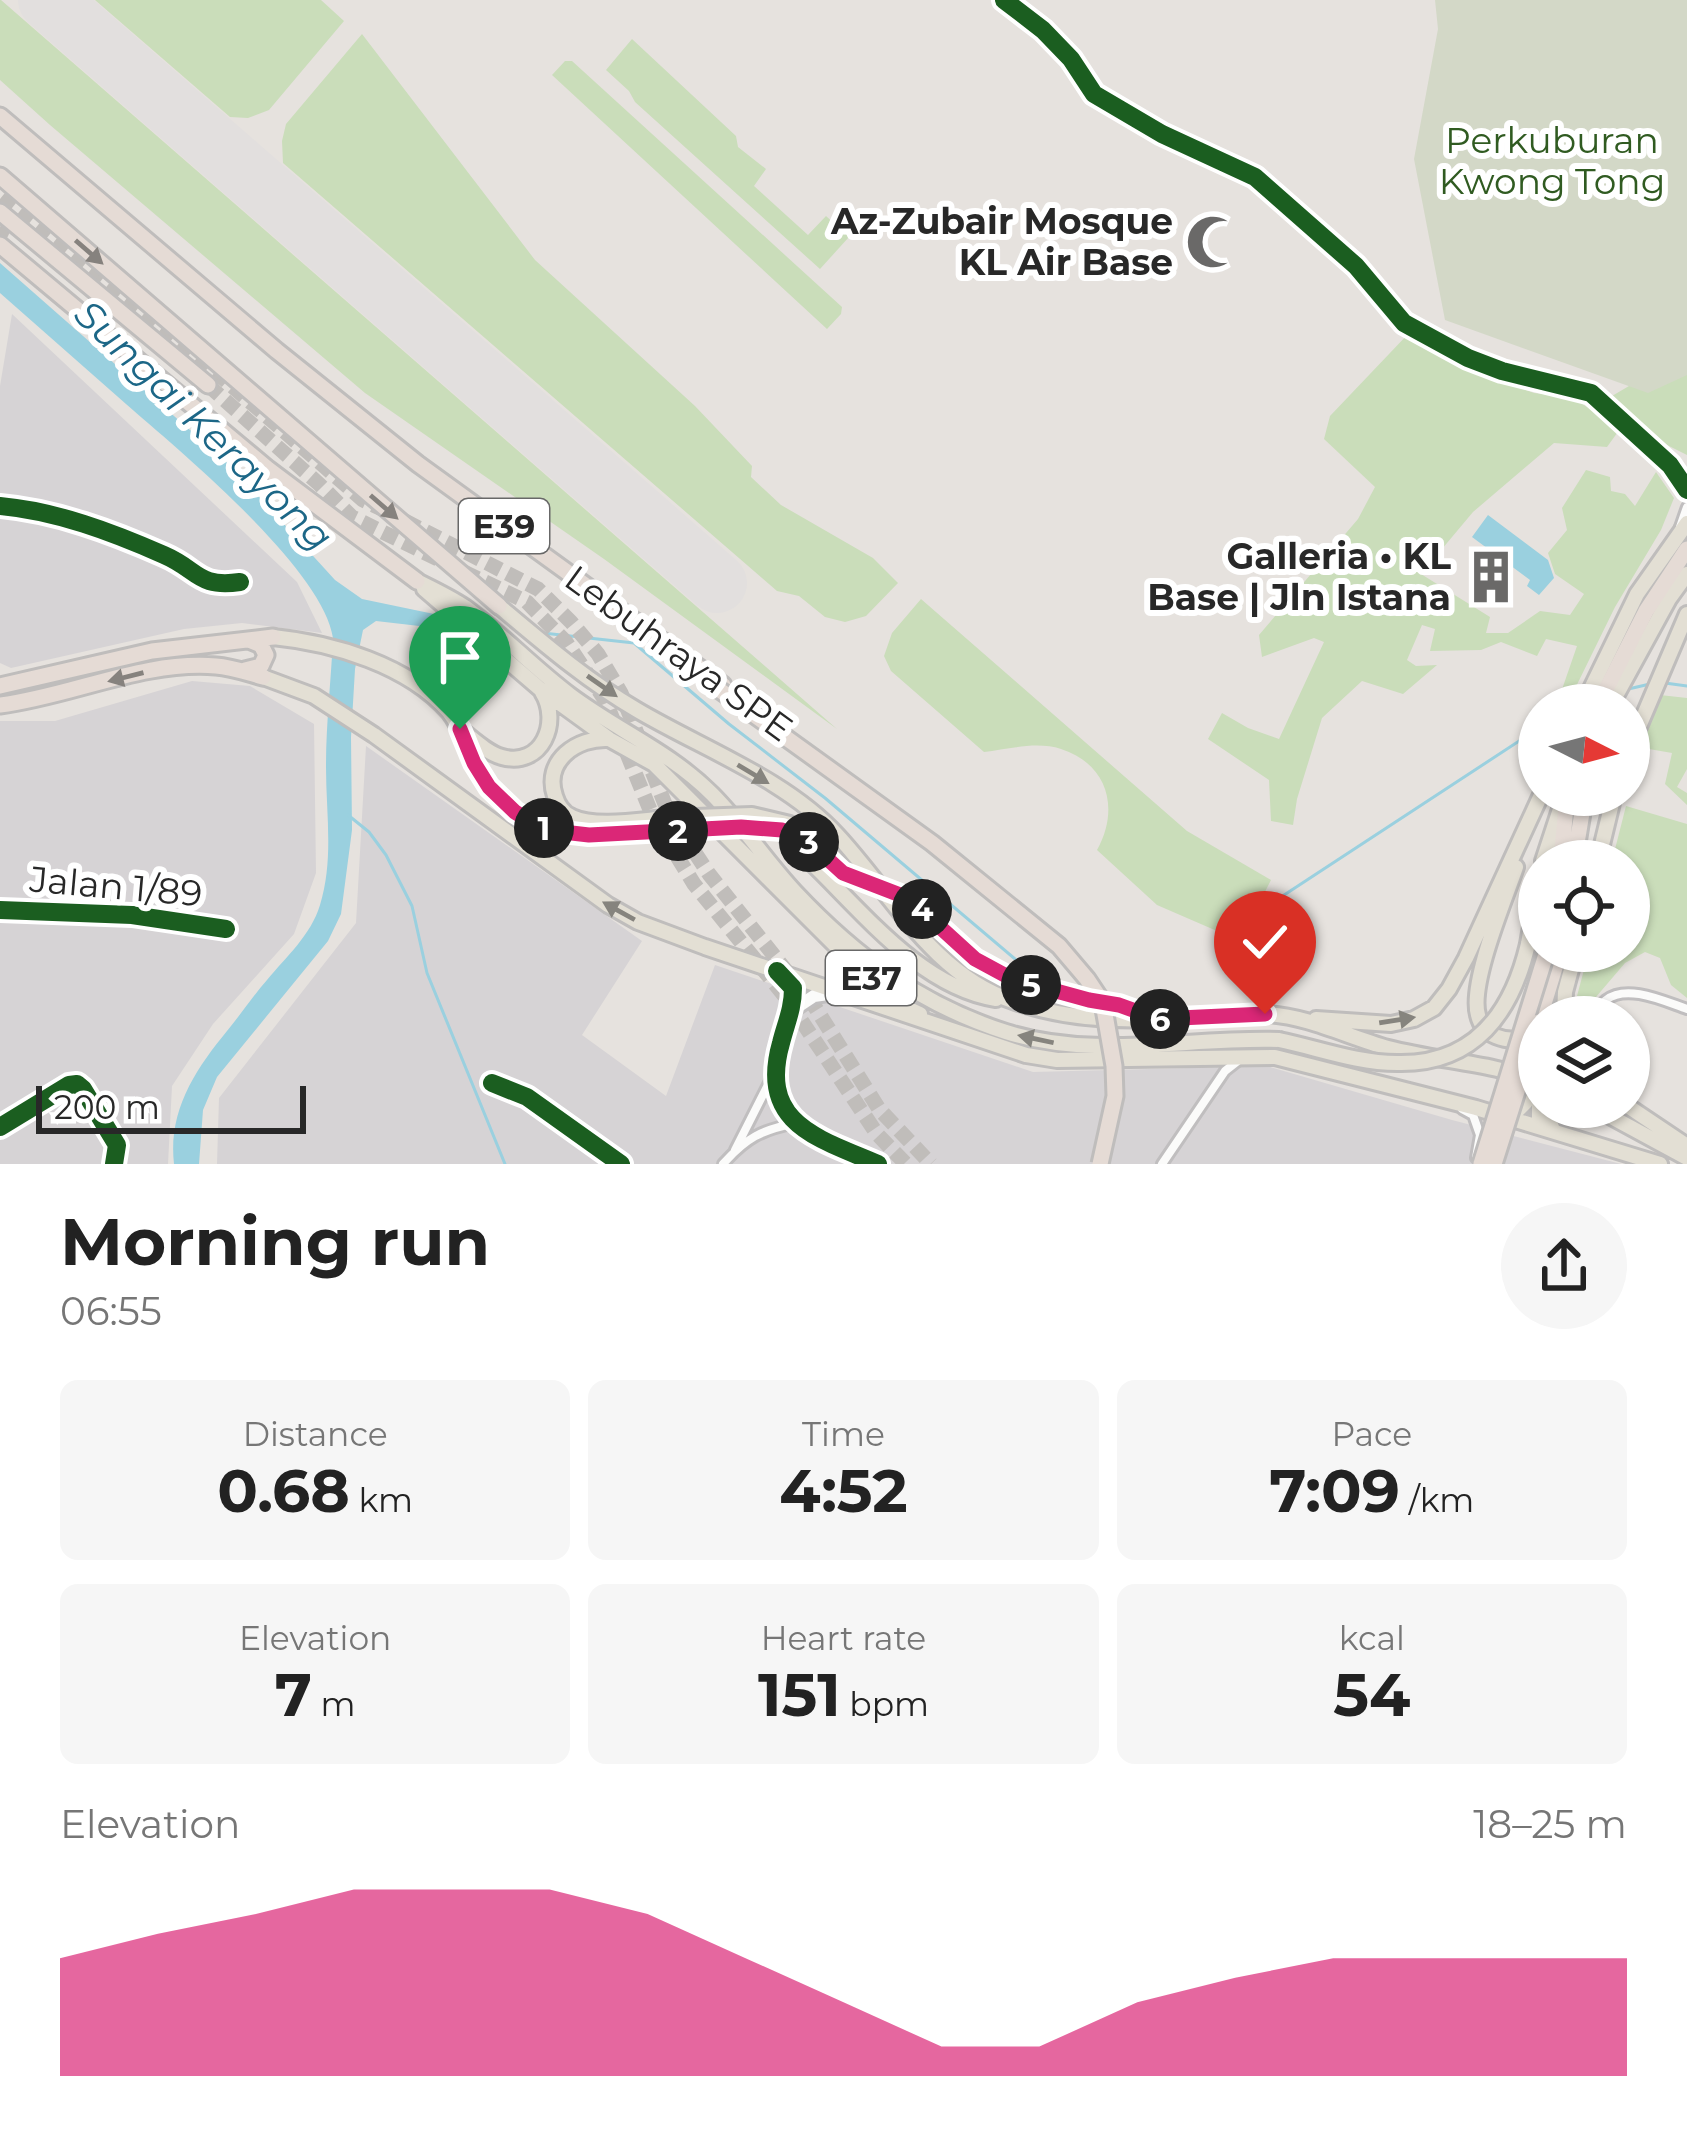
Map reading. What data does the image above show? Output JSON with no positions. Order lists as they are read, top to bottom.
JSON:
{
  "streets": {
    "highway": ["E39", "Lebuhraya SPE", "E37"],
    "street": ["Jalan 1/89"]
  },
  "water": ["Sungai Kerayong"],
  "parks": ["Perkuburan Kwong Tong"],
  "places": {
    "mosque": ["Az-Zubair Mosque KL Air Base"],
    "building": ["Galleria • KL Base | Jln Istana"]
  },
  "scale_bar": "200 m",
  "north": "right",
  "page": {
    "pins": [
      "1",
      "2",
      "3",
      "4",
      "5",
      "6"
    ],
    "scale": "200 m",
    "heading": ["Morning run", "06:55"],
    "stats": [
      ["Distance", "0.68 km"],
      ["Time", "4:52"],
      ["Pace", "7:09 /km"],
      ["Elevation", "7 m"],
      ["Heart rate", "151 bpm"],
      ["kcal", "54"]
    ],
    "chart": ["Elevation", "18–25 m"]
  }
}
